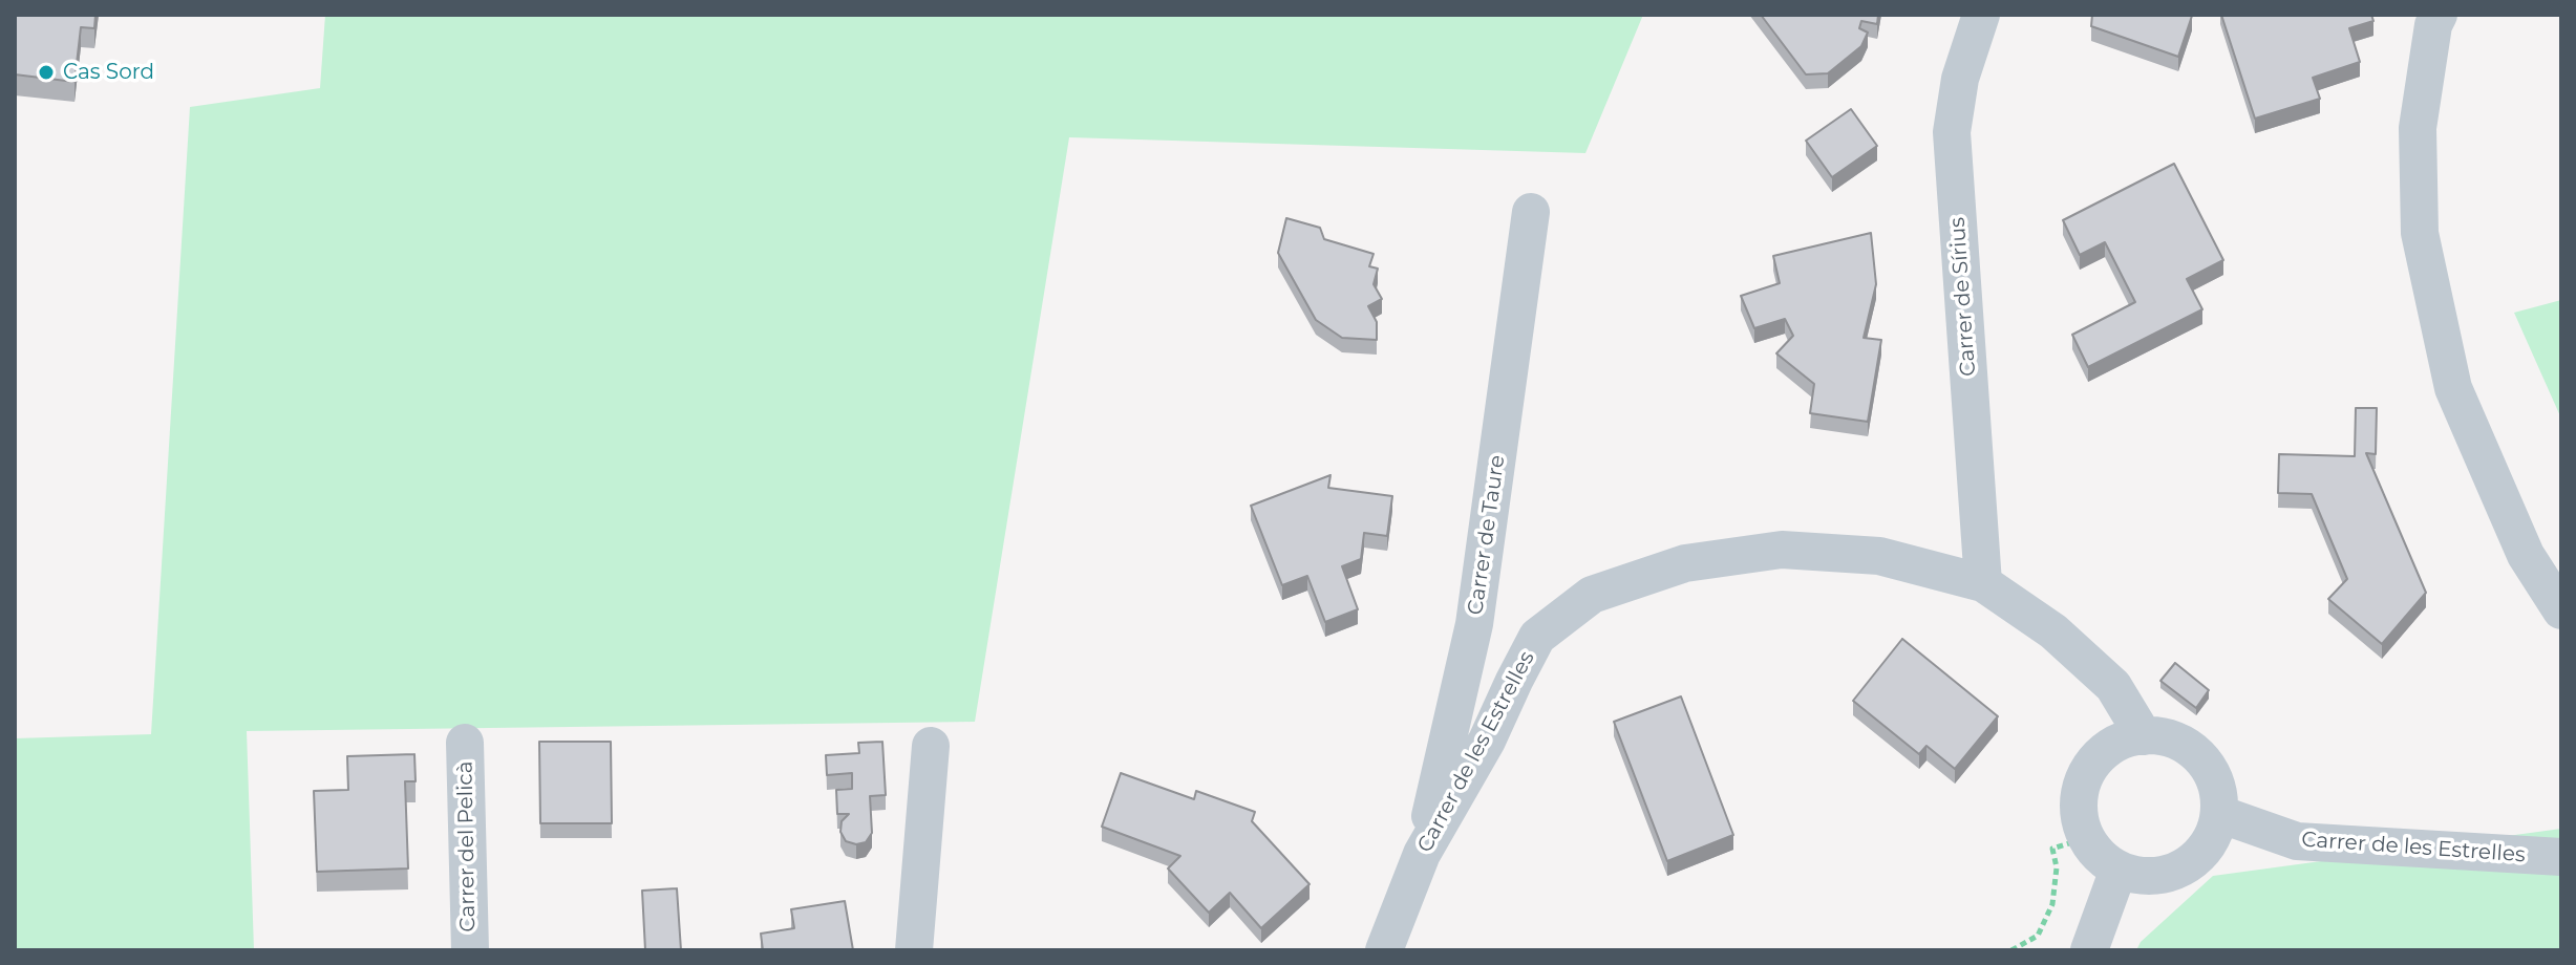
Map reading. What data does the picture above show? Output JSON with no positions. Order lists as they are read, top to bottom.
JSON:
{
  "streets": {
    "street": [
      "Carrer de Sírius",
      "Carrer de Taure",
      "Carrer de les Estrelles",
      "Carrer del Pelicà"
    ]
  },
  "crossings": [
    ["Carrer de Sírius", "Carrer de les Estrelles"],
    ["Carrer de Taure", "Carrer de les Estrelles"]
  ],
  "places": ["Cas Sord"]
}
